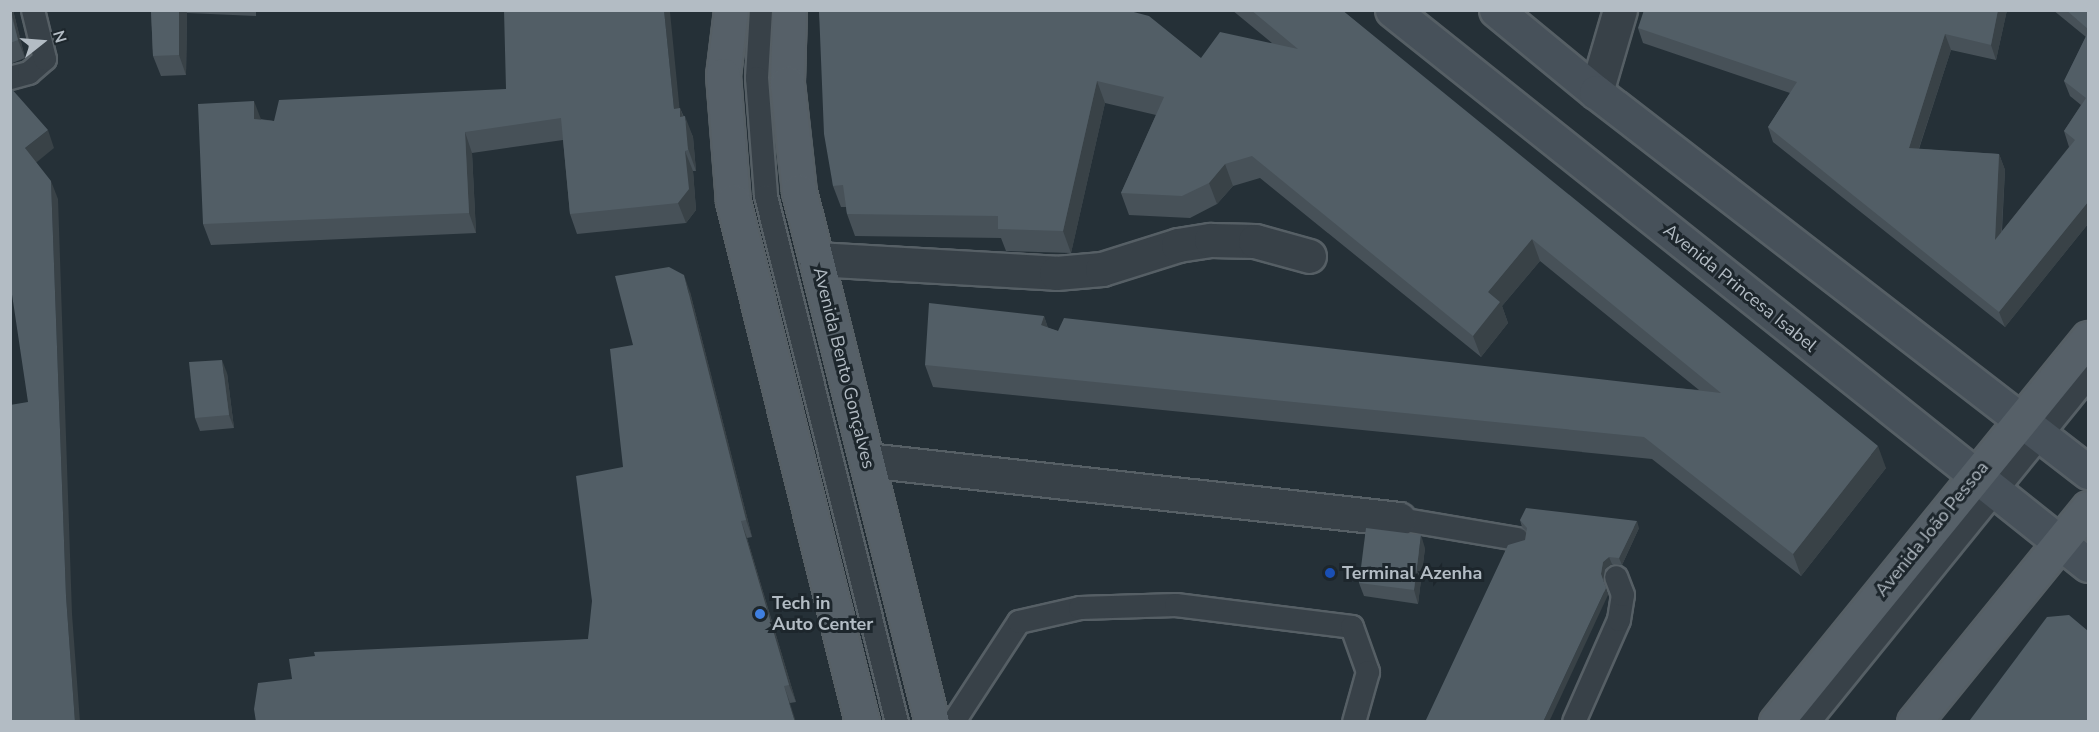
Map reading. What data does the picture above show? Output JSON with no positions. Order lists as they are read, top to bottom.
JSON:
{
  "streets": {
    "main road": ["Avenida Princesa Isabel", "Avenida Bento Gonçalves", "Avenida João Pessoa"]
  },
  "crossings": [
    ["Avenida Princesa Isabel", "Avenida João Pessoa"]
  ],
  "places": ["Terminal Azenha", "Tech in Auto Center"],
  "north": "right"
}
